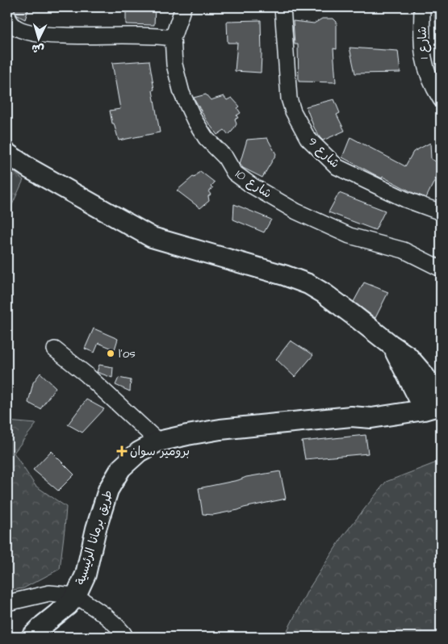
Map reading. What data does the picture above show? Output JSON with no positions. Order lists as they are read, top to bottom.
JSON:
{
  "streets": {
    "main road": ["طريق برمانا الرئيسية"],
    "street": ["شارع 1", "شارع 9", "شارع 10"]
  },
  "places": {
    "other": ["l'os"],
    "health": ["برومير سوان"]
  },
  "north": "bottom"
}
